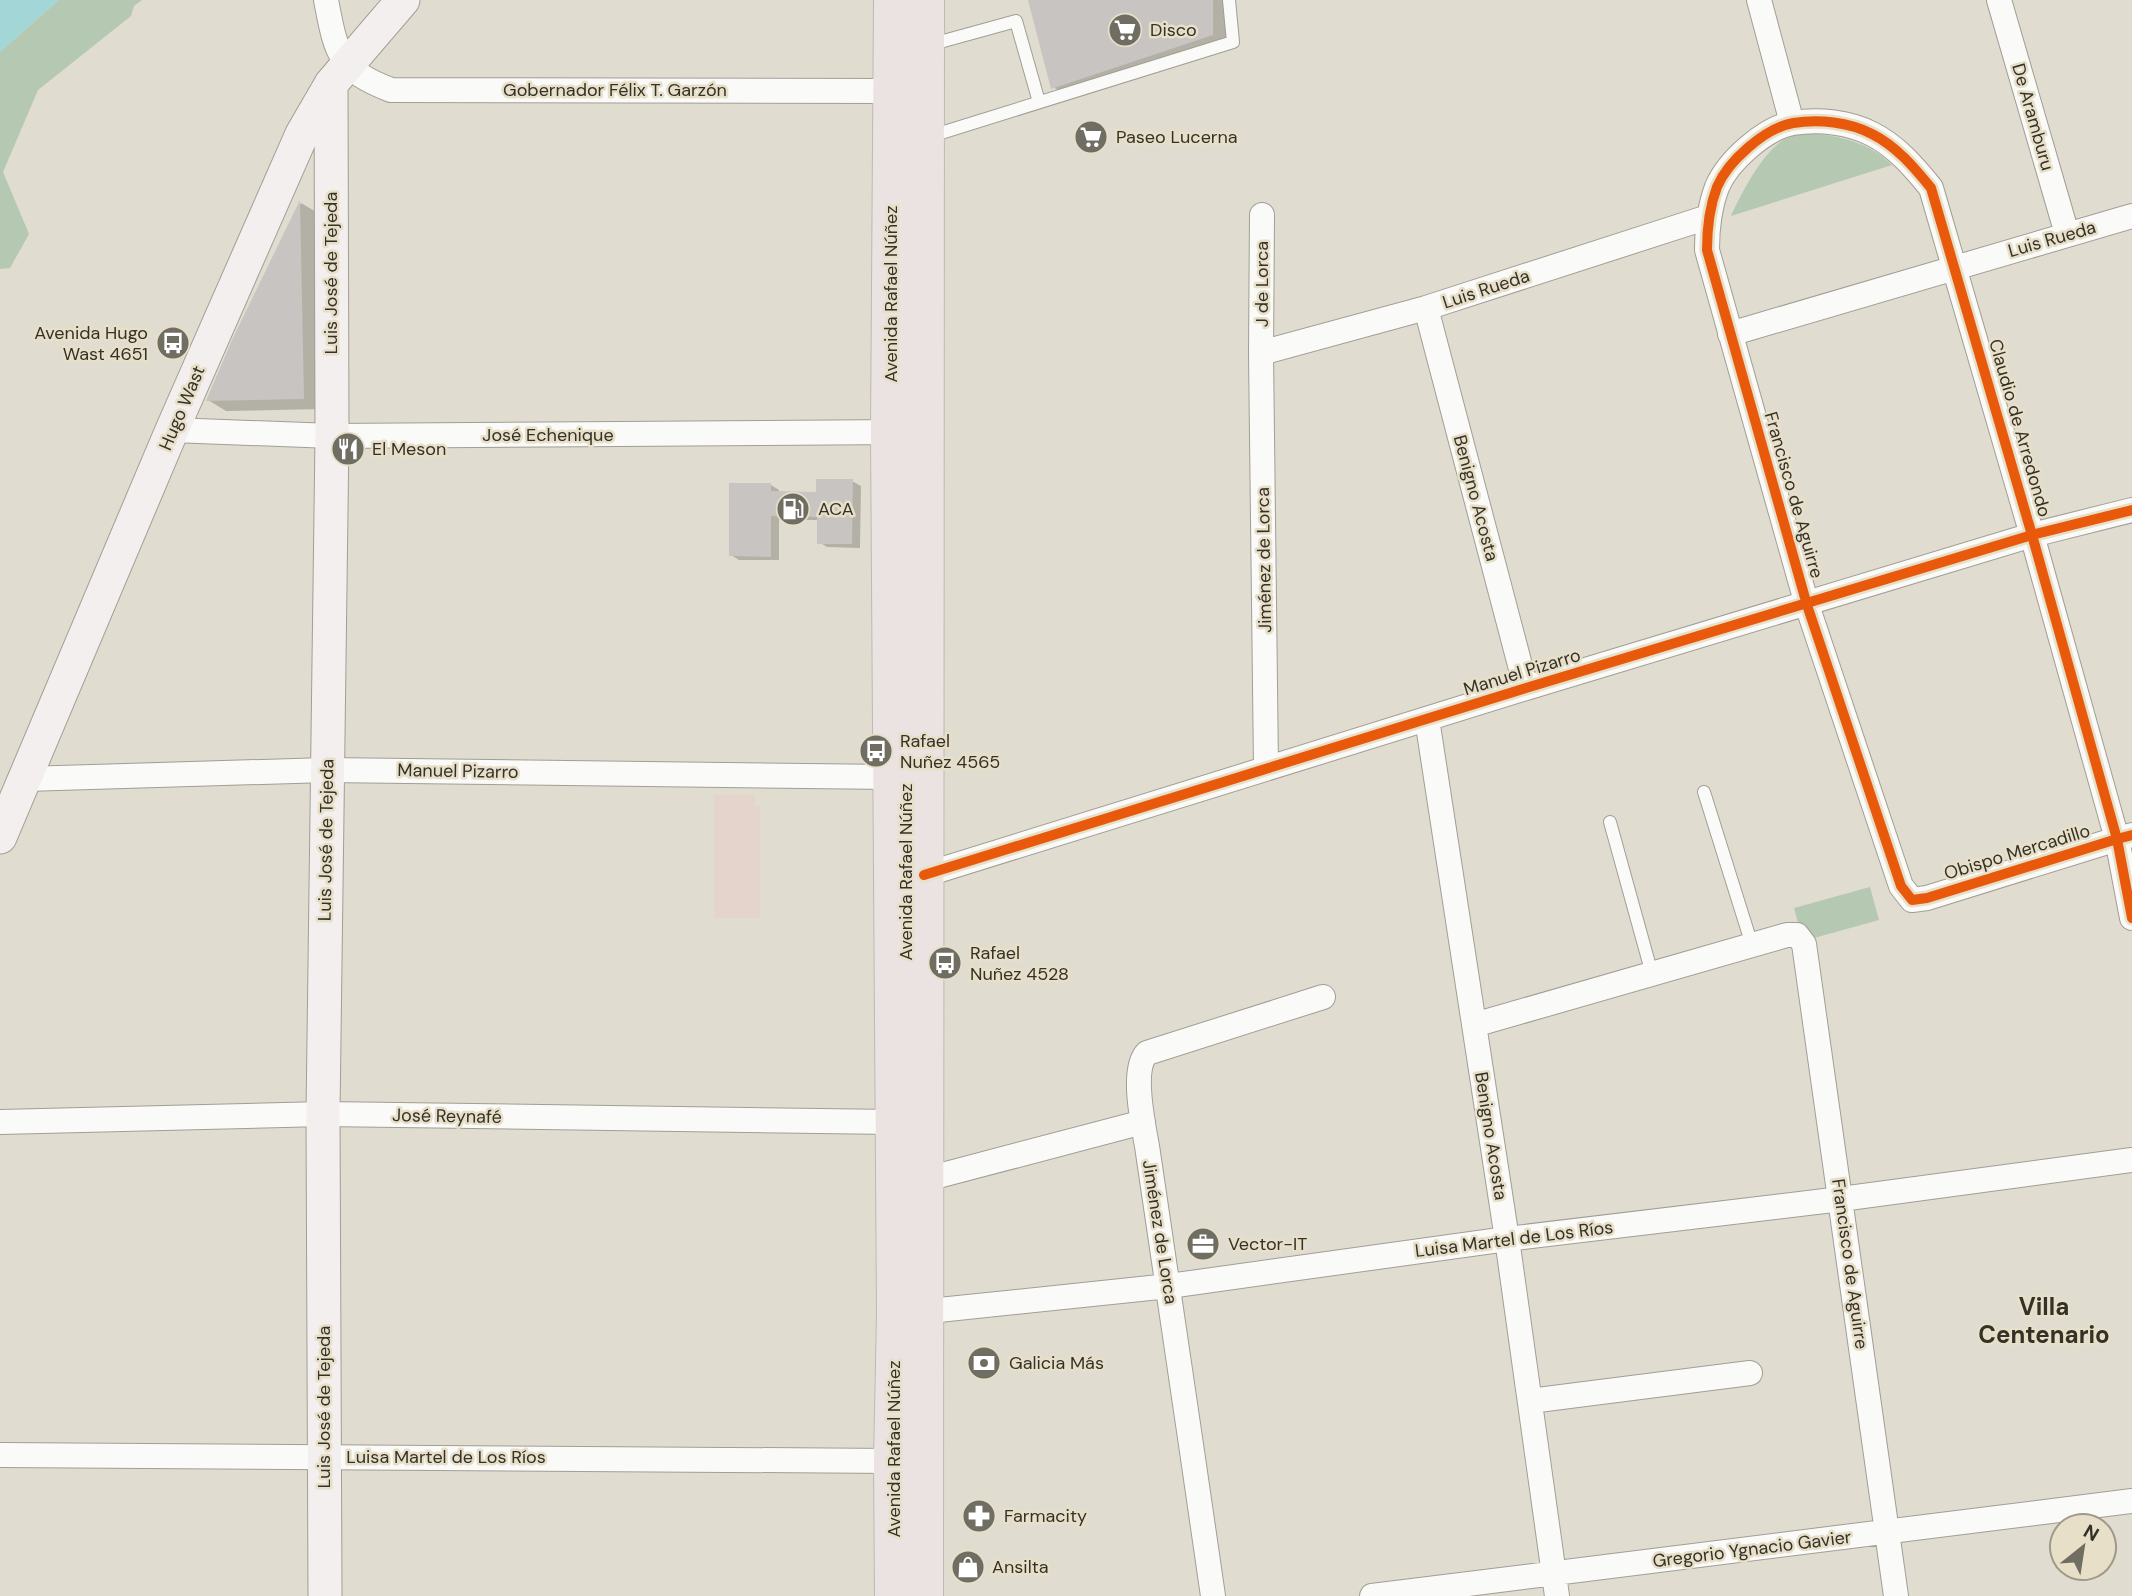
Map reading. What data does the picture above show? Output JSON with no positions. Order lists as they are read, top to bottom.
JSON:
{
  "streets": {
    "main road": ["Luis José de Tejeda", "Avenida Rafael Núñez", "Hugo Wast"],
    "street": [
      "Gobernador Félix T. Garzón",
      "De Aramburu",
      "Luis Rueda",
      "J de Lorca",
      "Claudio de Arredondo",
      "José Echenique",
      "Francisco de Aguirre",
      "Benigno Acosta",
      "Jiménez de Lorca",
      "Manuel Pizarro",
      "Obispo Mercadillo",
      "José Reynafé",
      "Luisa Martel de Los Ríos",
      "Gregorio Ygnacio Gavier"
    ]
  },
  "crossings": [
    ["Gobernador Félix T. Garzón", "Luis José de Tejeda"],
    ["Gobernador Félix T. Garzón", "Avenida Rafael Núñez"],
    ["Gobernador Félix T. Garzón", "Hugo Wast"],
    ["De Aramburu", "Luis Rueda"],
    ["Luis Rueda", "J de Lorca"],
    ["Luis Rueda", "Claudio de Arredondo"],
    ["Luis Rueda", "Francisco de Aguirre"],
    ["Luis Rueda", "Benigno Acosta"],
    ["Luis Rueda", "Jiménez de Lorca"],
    ["Luis José de Tejeda", "Hugo Wast"],
    ["Luis José de Tejeda", "José Echenique"],
    ["Luis José de Tejeda", "Manuel Pizarro"],
    ["Luis José de Tejeda", "José Reynafé"],
    ["Luis José de Tejeda", "Luisa Martel de Los Ríos"],
    ["J de Lorca", "Jiménez de Lorca"],
    ["Avenida Rafael Núñez", "José Echenique"],
    ["Avenida Rafael Núñez", "Manuel Pizarro"],
    ["Avenida Rafael Núñez", "José Reynafé"],
    ["Avenida Rafael Núñez", "Luisa Martel de Los Ríos"],
    ["Hugo Wast", "José Echenique"],
    ["Hugo Wast", "Manuel Pizarro"],
    ["Claudio de Arredondo", "Francisco de Aguirre"],
    ["Claudio de Arredondo", "Manuel Pizarro"],
    ["Claudio de Arredondo", "Obispo Mercadillo"],
    ["Francisco de Aguirre", "Manuel Pizarro"],
    ["Francisco de Aguirre", "Obispo Mercadillo"],
    ["Francisco de Aguirre", "Luisa Martel de Los Ríos"],
    ["Francisco de Aguirre", "Gregorio Ygnacio Gavier"],
    ["Benigno Acosta", "Manuel Pizarro"],
    ["Benigno Acosta", "Luisa Martel de Los Ríos"],
    ["Benigno Acosta", "Gregorio Ygnacio Gavier"],
    ["Jiménez de Lorca", "Manuel Pizarro"],
    ["Jiménez de Lorca", "Luisa Martel de Los Ríos"]
  ],
  "districts": ["Villa Centenario"],
  "places": {
    "supermarket": ["Disco", "Paseo Lucerna"],
    "bus stop": ["Avenida Hugo Wast 4651", "Rafael Nuñez 4565", "Rafael Nuñez 4528"],
    "restaurant": ["El Meson"],
    "fuel station": ["ACA"],
    "office": ["Vector-IT"],
    "bank": ["Galicia Más"],
    "pharmacy": ["Farmacity"],
    "shop": ["Ansilta"]
  },
  "north": "top right"
}
